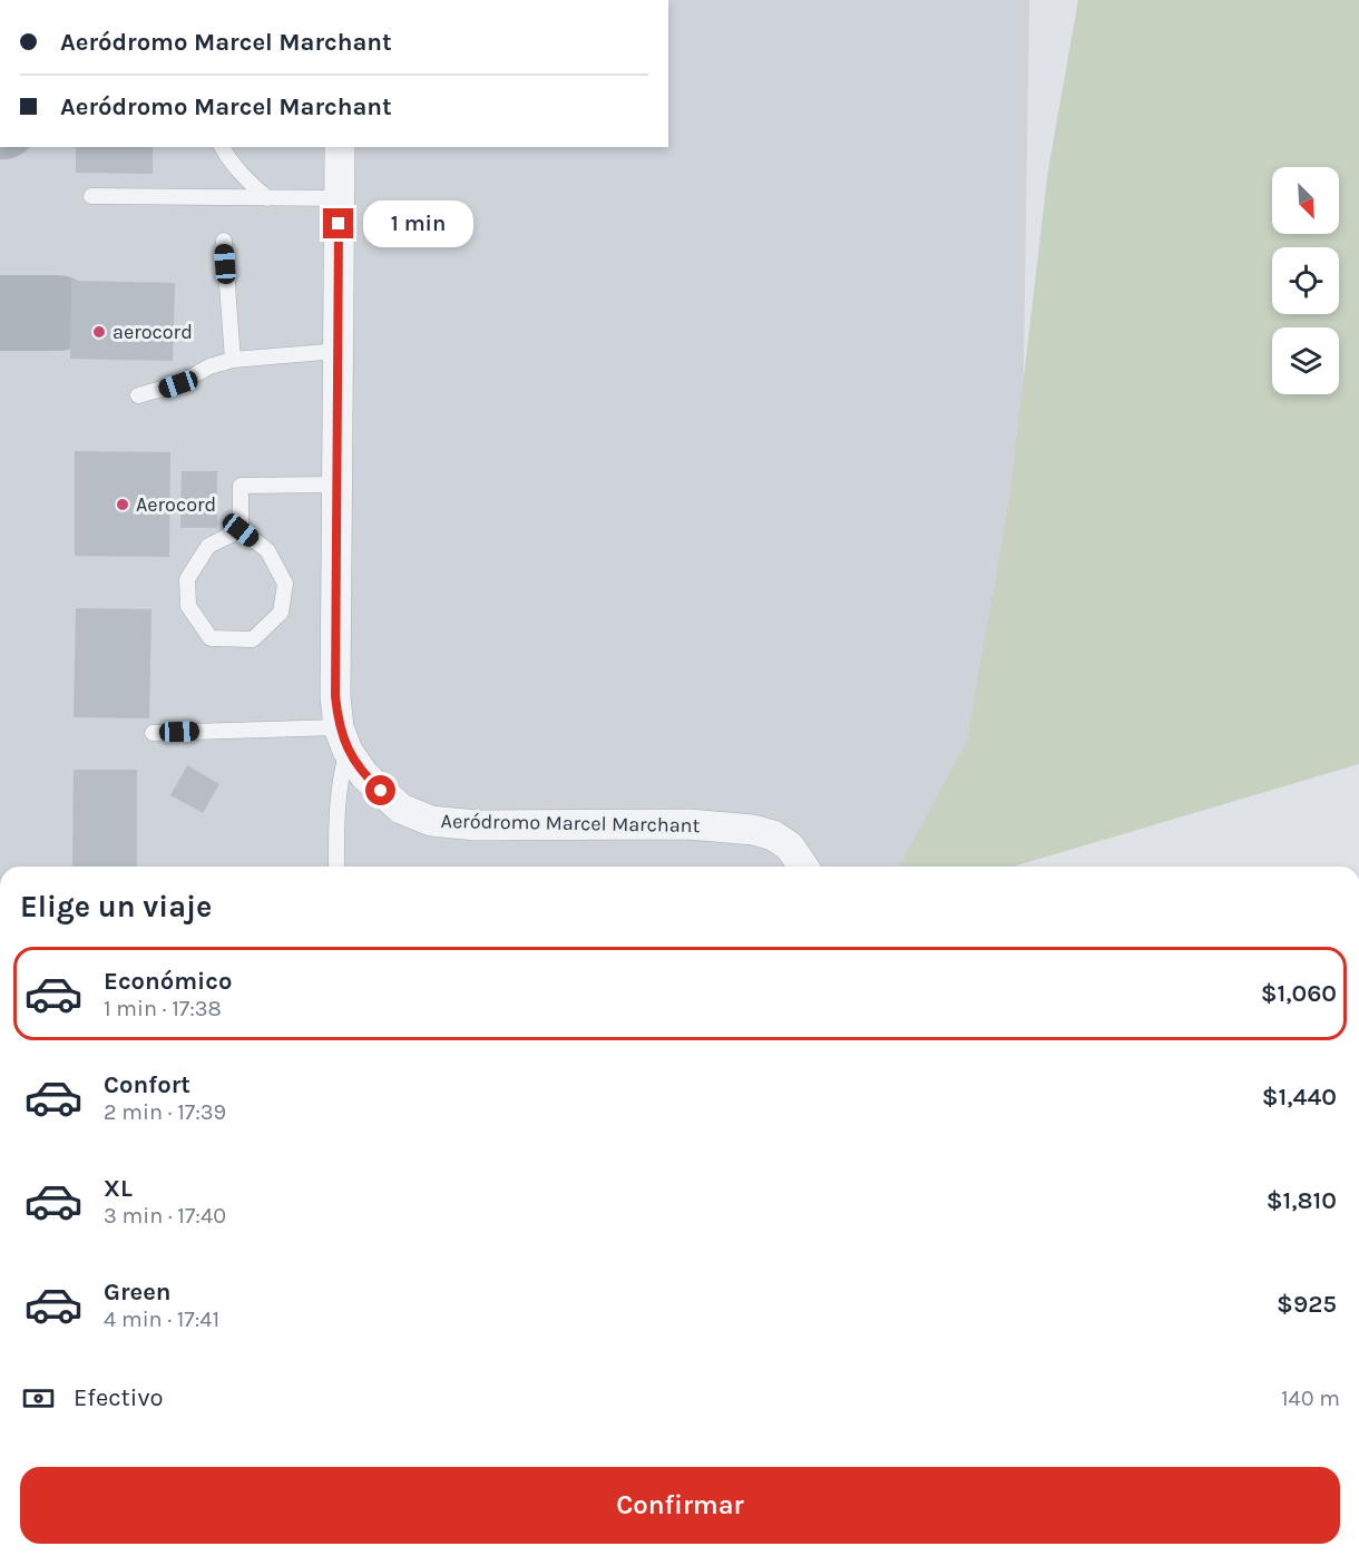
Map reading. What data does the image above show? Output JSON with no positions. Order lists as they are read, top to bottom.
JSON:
{
  "streets": {
    "street": ["Aeródromo Marcel Marchant"]
  },
  "places": ["aerocord", "Aerocord"],
  "north": "bottom right",
  "page": {
    "banner": ["Aeródromo Marcel Marchant", "Aeródromo Marcel Marchant"],
    "bubble": "1 min",
    "heading": "Elige un viaje",
    "list": [
      {
        "name": "Económico",
        "note": "1 min · 17:38",
        "value": "$1,060"
      },
      {
        "name": "Confort",
        "note": "2 min · 17:39",
        "value": "$1,440"
      },
      {
        "name": "XL",
        "note": "3 min · 17:40",
        "value": "$1,810"
      },
      {
        "name": "Green",
        "note": "4 min · 17:41",
        "value": "$925"
      }
    ],
    "pay": ["Efectivo", "140 m"],
    "buttons": "Confirmar"
  }
}
